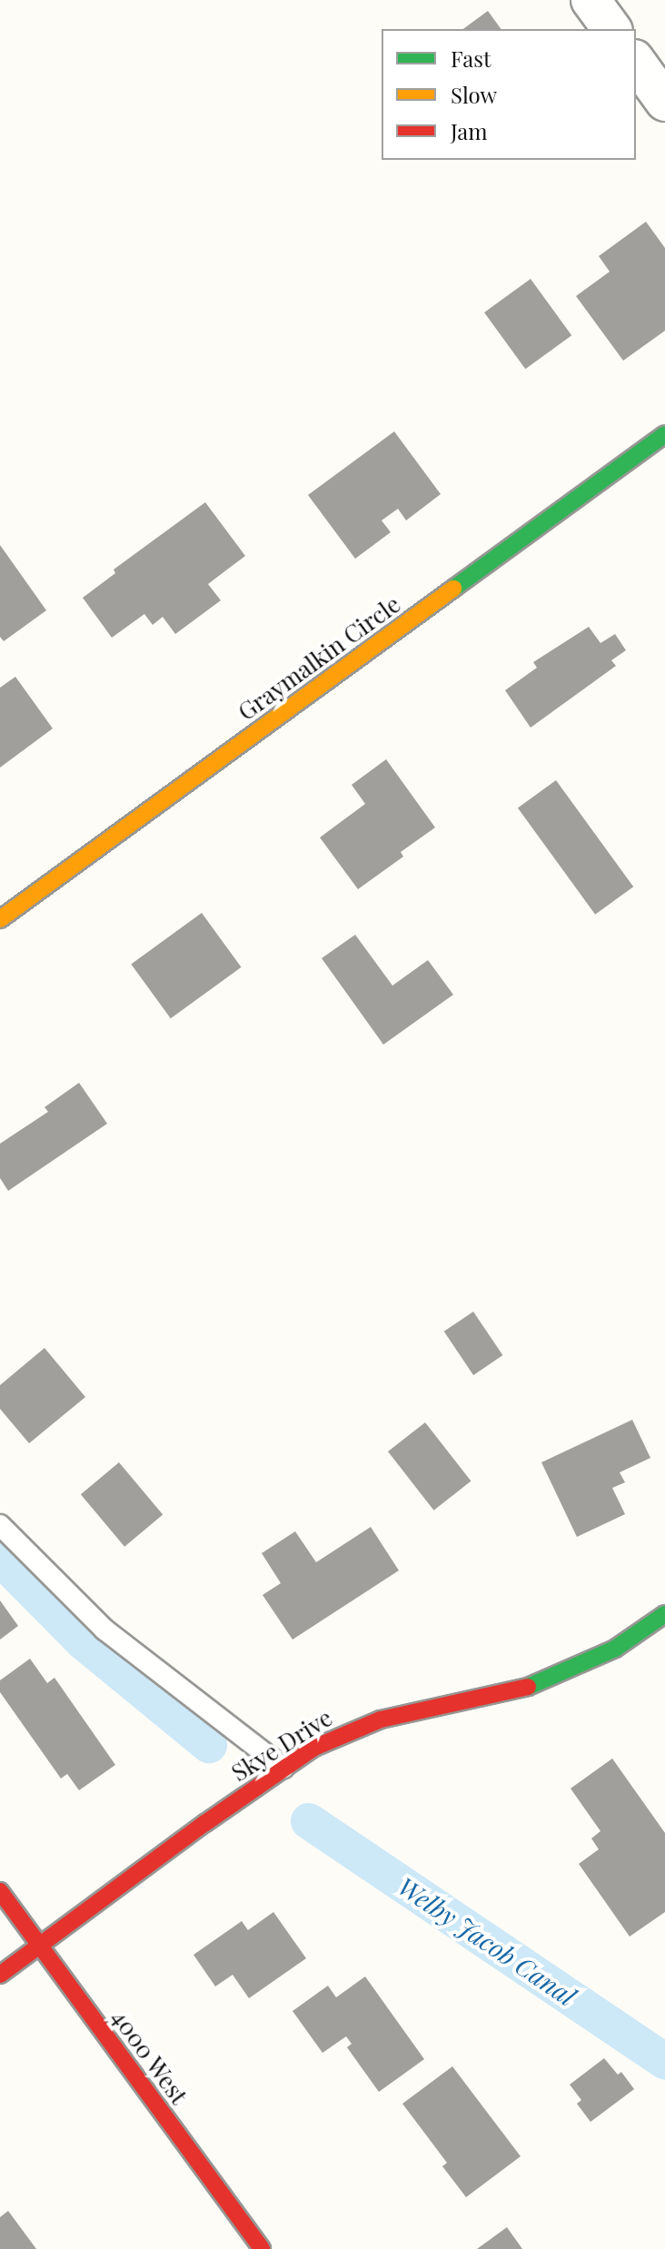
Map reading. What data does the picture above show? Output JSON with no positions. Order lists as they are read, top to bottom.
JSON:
{
  "streets": {
    "main road": ["Graymalkin Circle", "Skye Drive", "4000 West"]
  },
  "crossings": [
    ["Skye Drive", "4000 West"]
  ],
  "water": ["Welby Jacob Canal"],
  "legend": ["Fast", "Slow", "Jam"]
}
